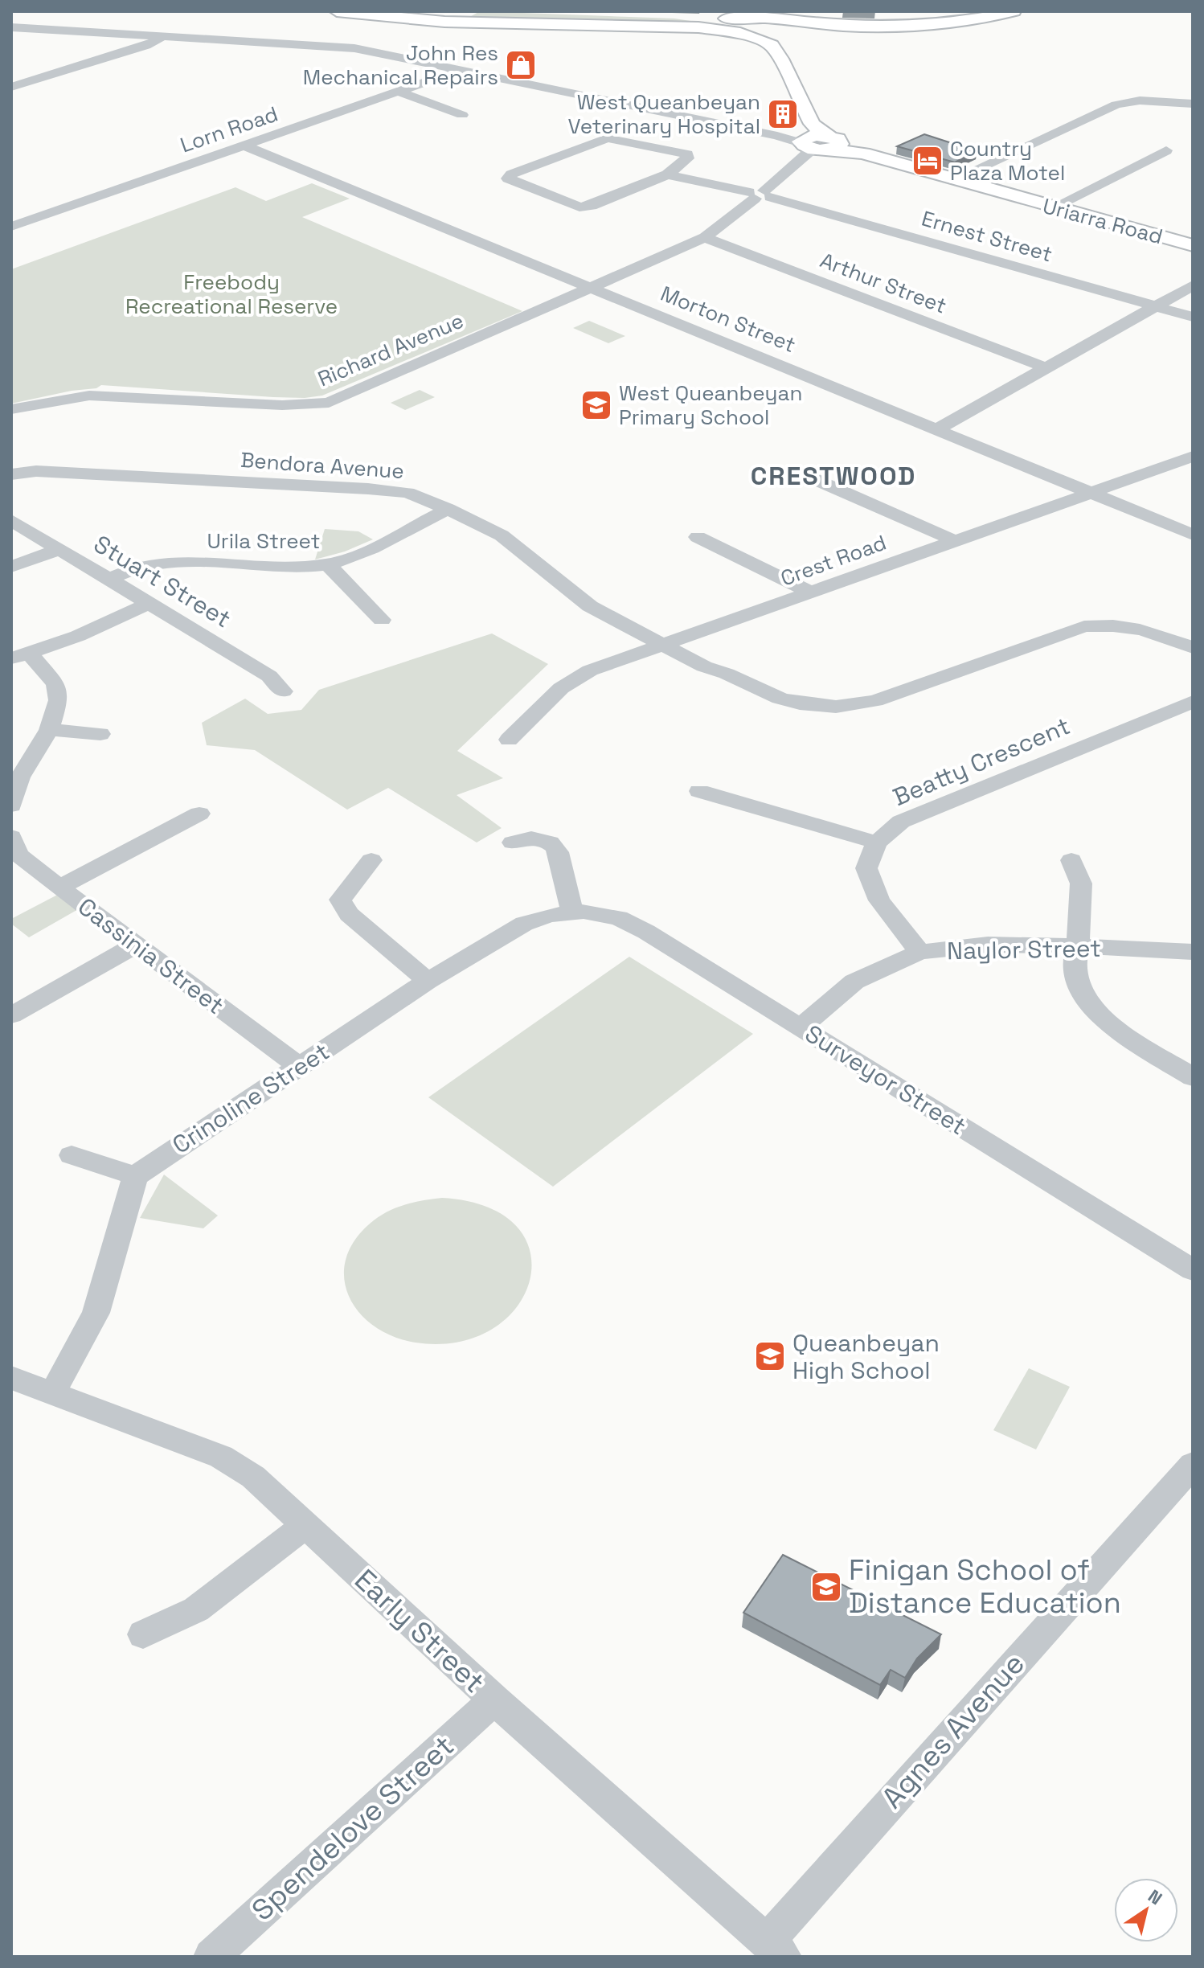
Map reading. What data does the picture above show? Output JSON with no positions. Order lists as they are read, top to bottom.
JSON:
{
  "streets": {
    "main road": ["Uriarra Road"],
    "street": [
      "Lorn Road",
      "Ernest Street",
      "Arthur Street",
      "Morton Street",
      "Richard Avenue",
      "Bendora Avenue",
      "Urila Street",
      "Crest Road",
      "Stuart Street",
      "Beatty Crescent",
      "Naylor Street",
      "Cassinia Street",
      "Surveyor Street",
      "Crinoline Street",
      "Early Street",
      "Agnes Avenue",
      "Spendelove Street"
    ]
  },
  "crossings": [
    ["Lorn Road", "Morton Street"],
    ["Uriarra Road", "Richard Avenue"],
    ["Ernest Street", "Richard Avenue"],
    ["Arthur Street", "Richard Avenue"],
    ["Morton Street", "Richard Avenue"],
    ["Morton Street", "Crest Road"],
    ["Bendora Avenue", "Urila Street"],
    ["Bendora Avenue", "Crest Road"],
    ["Urila Street", "Stuart Street"],
    ["Naylor Street", "Surveyor Street"],
    ["Cassinia Street", "Crinoline Street"],
    ["Surveyor Street", "Crinoline Street"],
    ["Early Street", "Agnes Avenue"],
    ["Early Street", "Spendelove Street"]
  ],
  "districts": ["CRESTWOOD"],
  "parks": ["Freebody Recreational Reserve"],
  "places": {
    "shop": ["John Res Mechanical Repairs"],
    "building": ["West Queanbeyan Veterinary Hospital"],
    "hotel": ["Country Plaza Motel"],
    "school or university": ["West Queanbeyan Primary School", "Queanbeyan High School", "Finigan School of Distance Education"]
  },
  "north": "top right"
}
